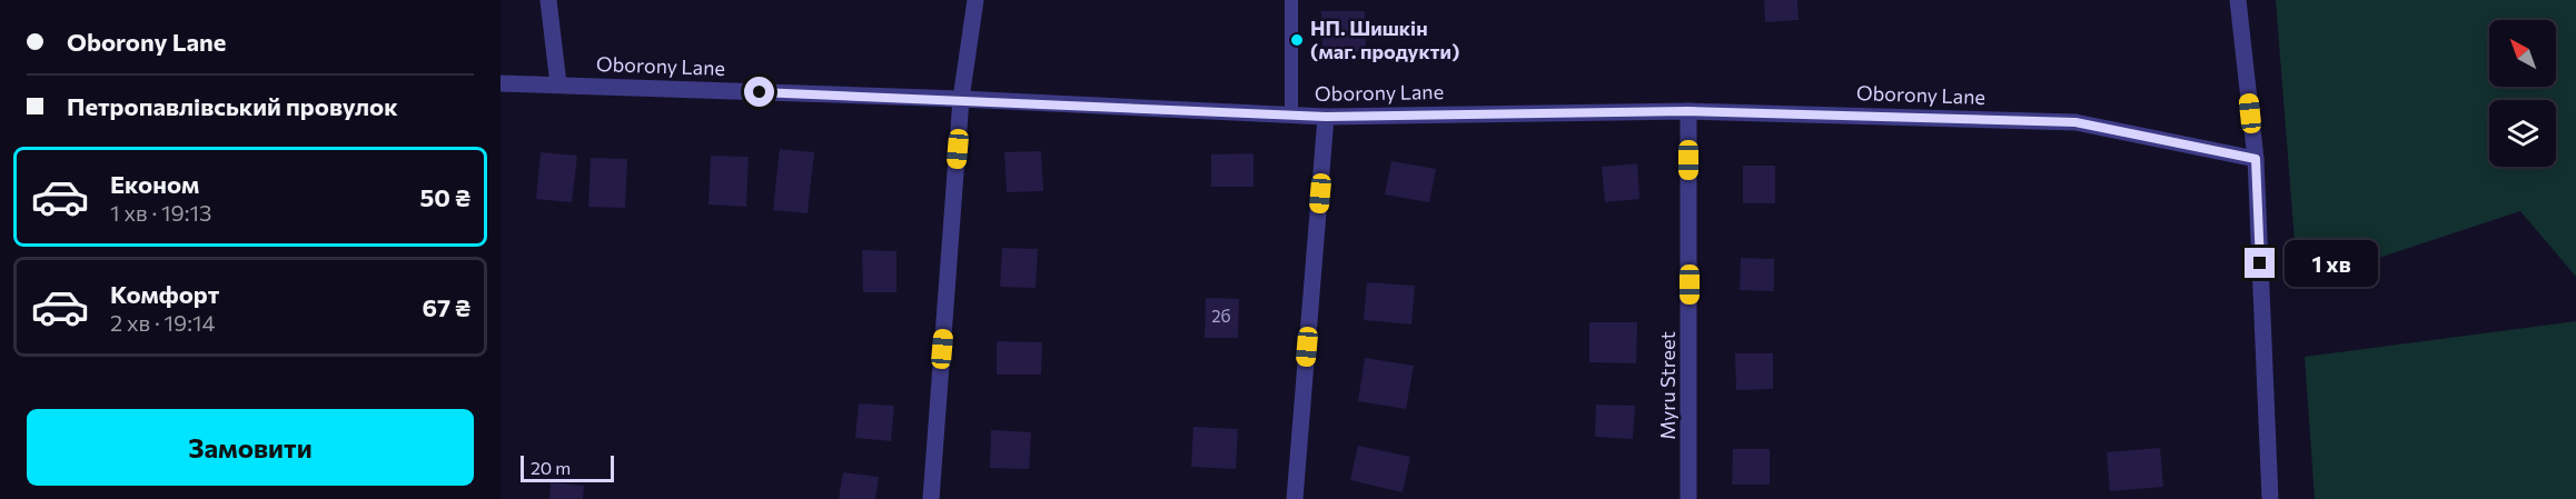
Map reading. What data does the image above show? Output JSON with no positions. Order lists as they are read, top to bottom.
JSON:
{
  "streets": {
    "street": ["Oborony Lane", "Myru Street"]
  },
  "crossings": [
    ["Oborony Lane", "Myru Street"]
  ],
  "places": ["НП. Шишкін (маг. продукти)"],
  "house_numbers": ["2б"],
  "scale_bar": "20 m",
  "north": "top left",
  "page": {
    "banner": ["Oborony Lane", "Петропавлівський провулок"],
    "list": [
      {
        "name": "Економ",
        "note": "1 хв · 19:13",
        "value": "50 ₴"
      },
      {
        "name": "Комфорт",
        "note": "2 хв · 19:14",
        "value": "67 ₴"
      }
    ],
    "bubble": "1 хв",
    "buttons": "Замовити",
    "scale": "20 m"
  }
}
